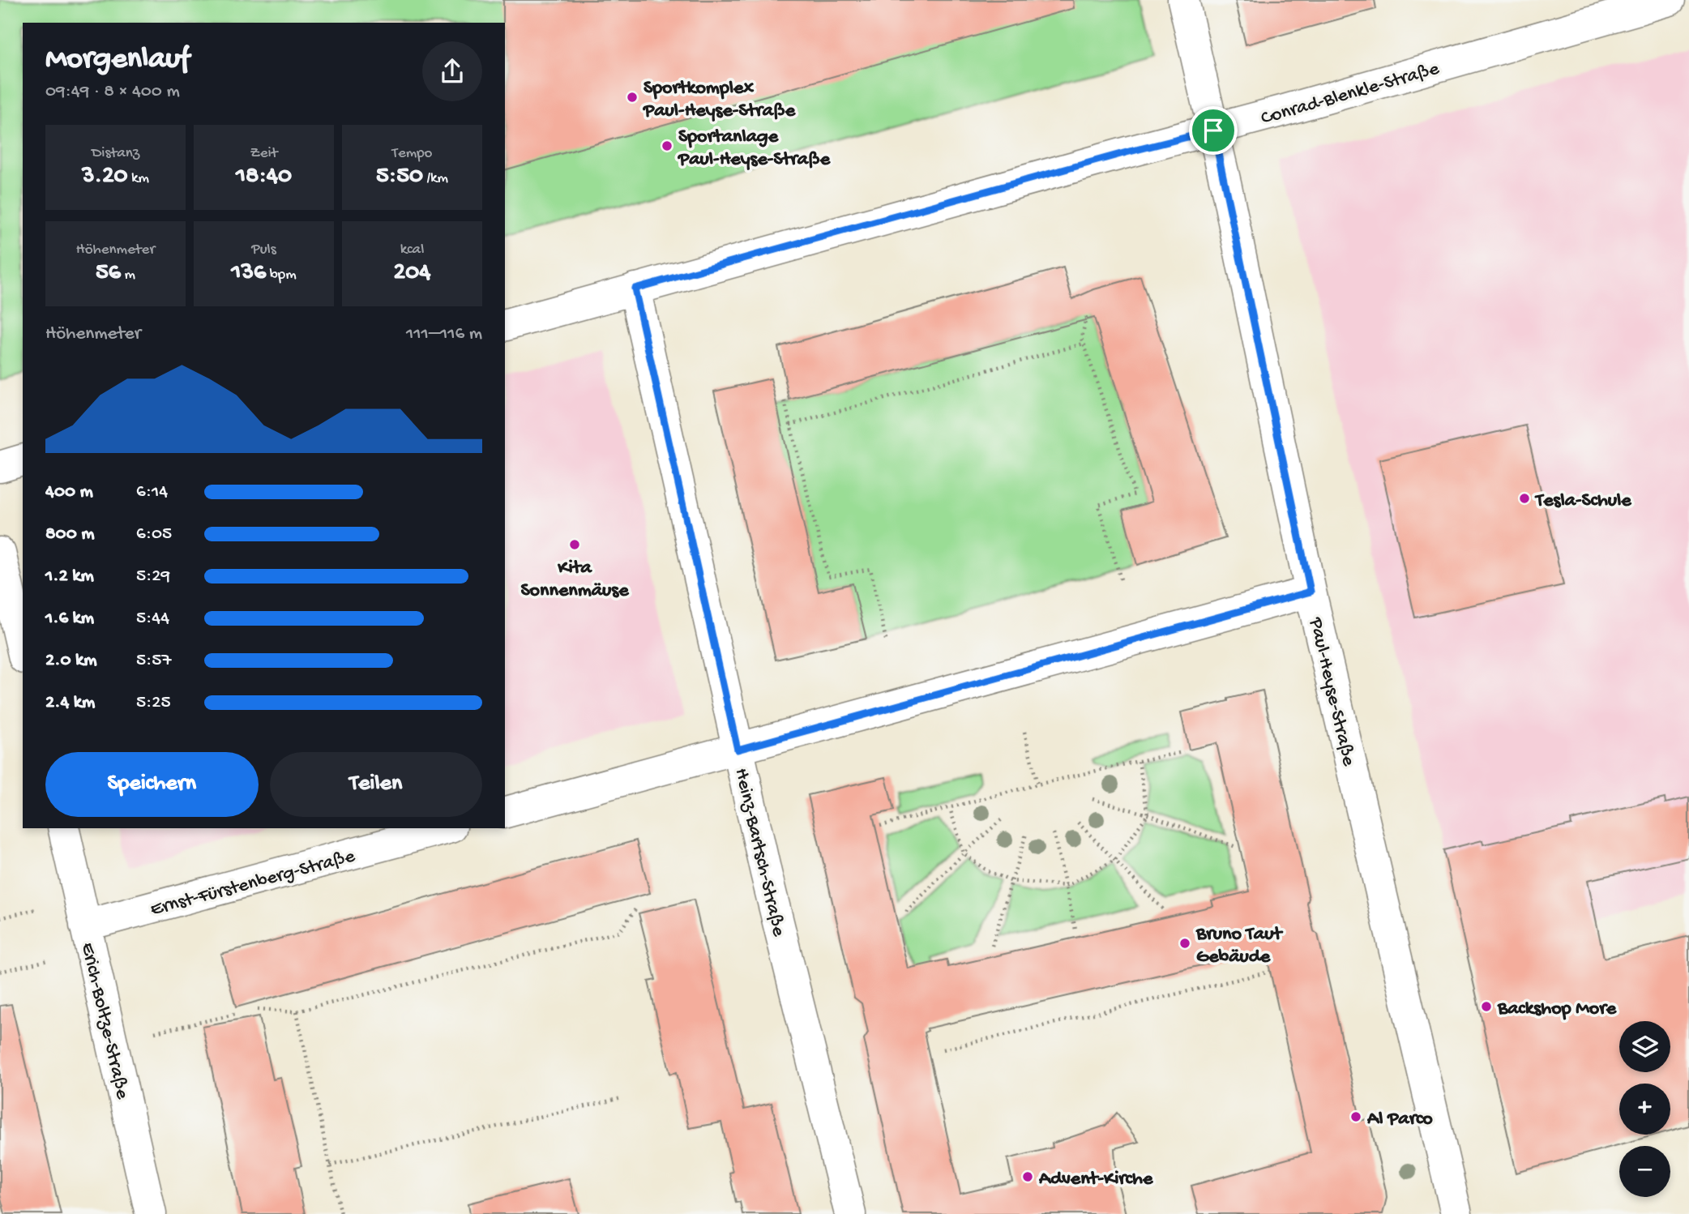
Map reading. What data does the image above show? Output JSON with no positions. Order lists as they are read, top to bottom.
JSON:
{
  "streets": {
    "street": [
      "Conrad-Blenkle-Straße",
      "Paul-Heyse-Straße",
      "Heinz-Bartsch-Straße",
      "Ernst-Fürstenberg-Straße",
      "Erich-Boltze-Straße"
    ]
  },
  "crossings": [
    ["Conrad-Blenkle-Straße", "Paul-Heyse-Straße"],
    ["Conrad-Blenkle-Straße", "Heinz-Bartsch-Straße"],
    ["Ernst-Fürstenberg-Straße", "Erich-Boltze-Straße"]
  ],
  "places": [
    "Sportkomplex Paul-Heyse-Straße",
    "Sportanlage Paul-Heyse-Straße",
    "Tesla-Schule",
    "Kita Sonnenmäuse",
    "Bruno Taut Gebäude",
    "Backshop More",
    "Al Parco",
    "Advent-Kirche"
  ],
  "page": {
    "heading": ["Morgenlauf", "09:49 · 8 × 400 m"],
    "stats": [
      ["Distanz", "3.20 km"],
      ["Zeit", "18:40"],
      ["Tempo", "5:50 /km"],
      ["Höhenmeter", "56 m"],
      ["Puls", "136 bpm"],
      ["kcal", "204"]
    ],
    "chart": ["Höhenmeter", "111–116 m"],
    "list": [
      {
        "name": "400 m",
        "note": "6:14"
      },
      {
        "name": "800 m",
        "note": "6:05"
      },
      {
        "name": "1.2 km",
        "note": "5:29"
      },
      {
        "name": "1.6 km",
        "note": "5:44"
      },
      {
        "name": "2.0 km",
        "note": "5:57"
      },
      {
        "name": "2.4 km",
        "note": "5:25"
      }
    ],
    "buttons": ["Speichern", "Teilen"],
    "map_buttons": ["+", "−"]
  }
}
